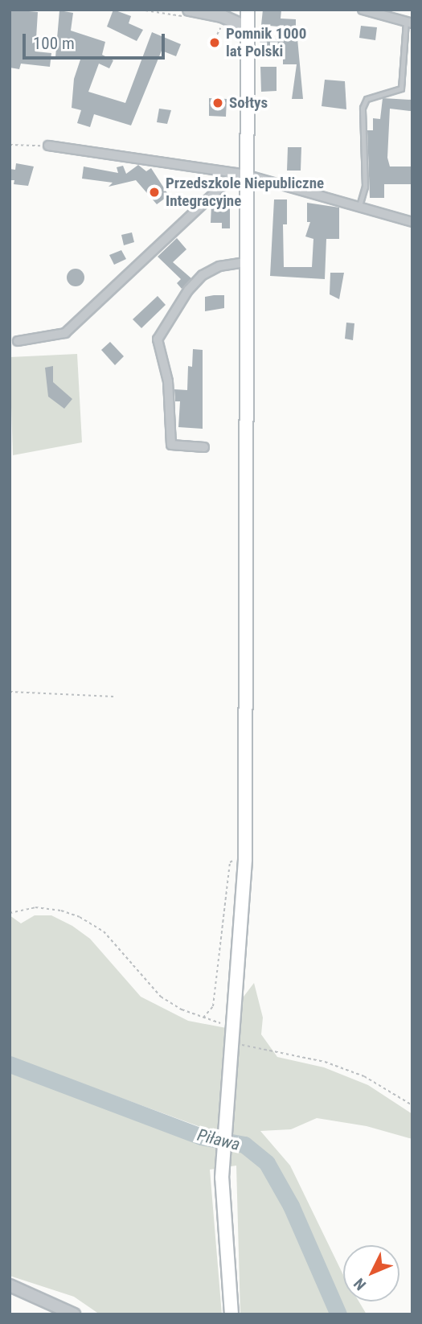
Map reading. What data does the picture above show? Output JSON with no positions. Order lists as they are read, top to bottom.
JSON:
{
  "water": ["Piława"],
  "places": ["Pomnik 1000 lat Polski", "Sołtys", "Przedszkole Niepubliczne Integracyjne"],
  "scale_bar": "100 m",
  "north": "bottom left"
}
